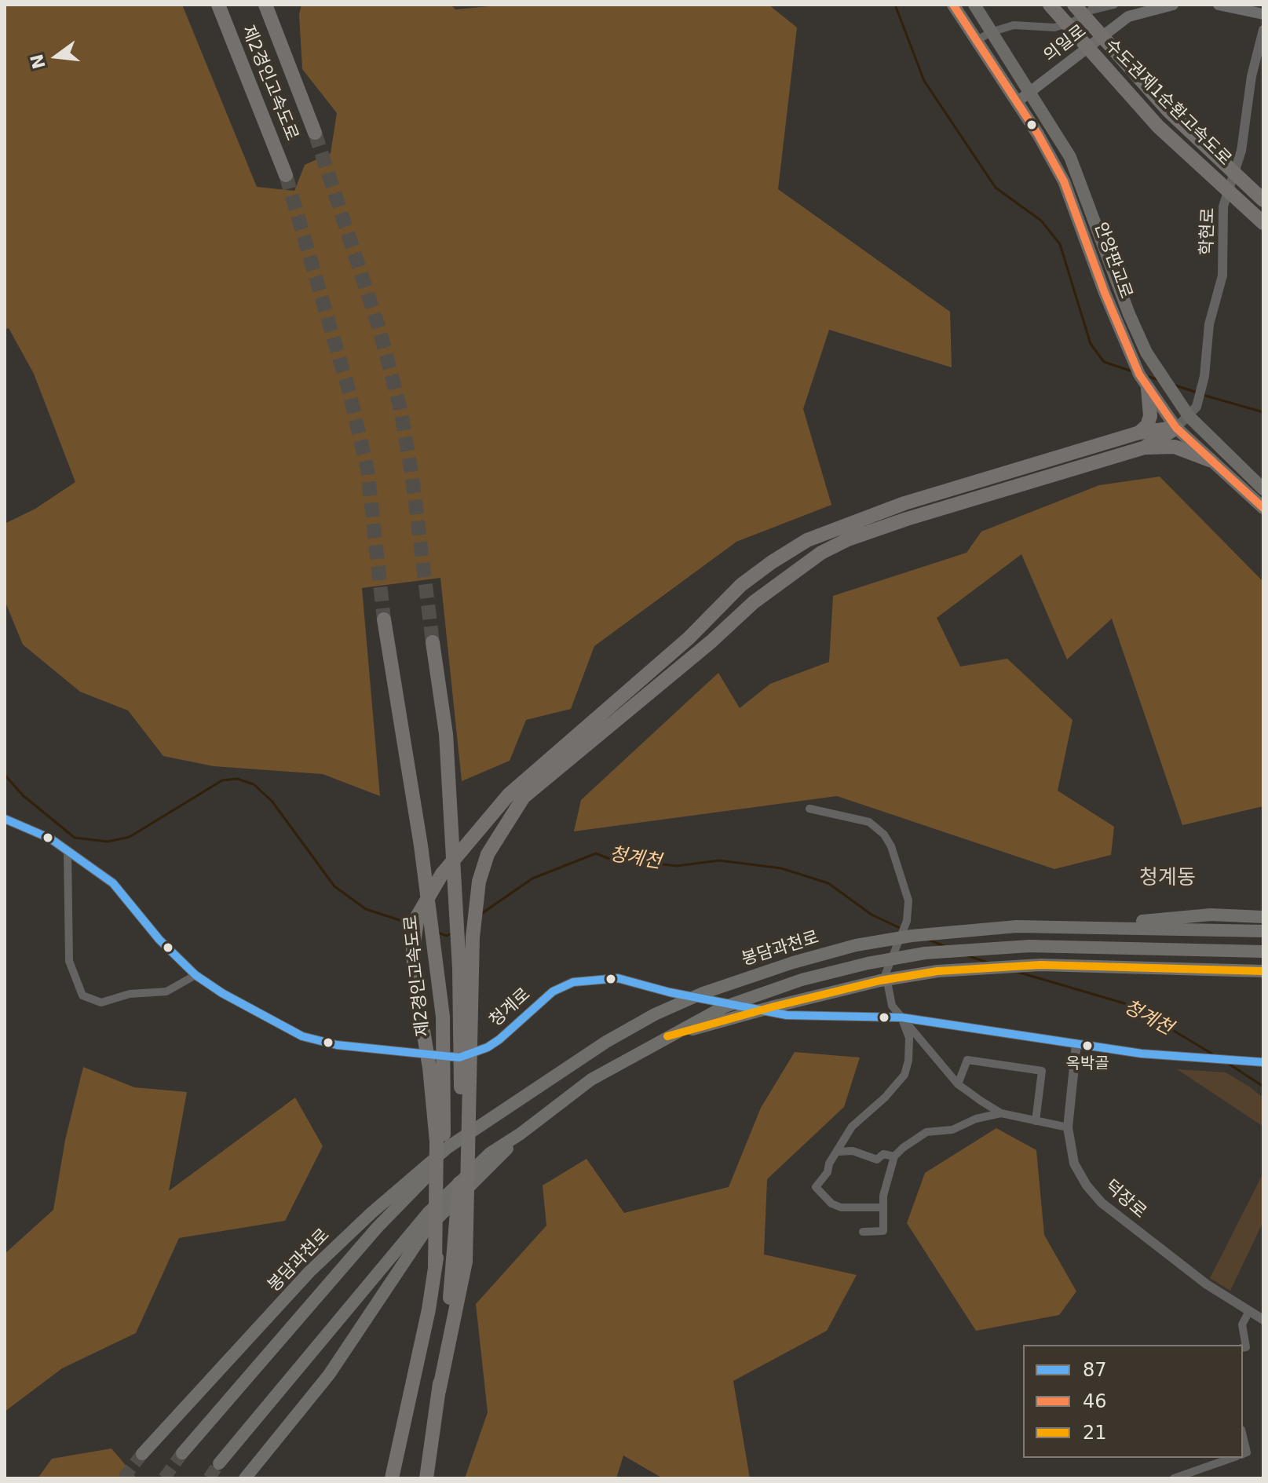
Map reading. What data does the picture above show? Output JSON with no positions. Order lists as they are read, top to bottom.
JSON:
{
  "streets": {
    "highway": ["제2경인고속도로", "수도권제1순환고속도로", "봉담과천로"],
    "main road": ["의일로", "안양판교로"],
    "street": ["학현로", "청계로", "덕장로"]
  },
  "crossings": [
    ["의일로", "안양판교로"],
    ["학현로", "안양판교로"],
    ["청계로", "덕장로"]
  ],
  "districts": ["청계동"],
  "water": ["청계천"],
  "places": ["옥박골"],
  "lines": ["transit line 46", "transit line 87", "transit line 21"],
  "legend": ["87", "46", "21"],
  "north": "left"
}
